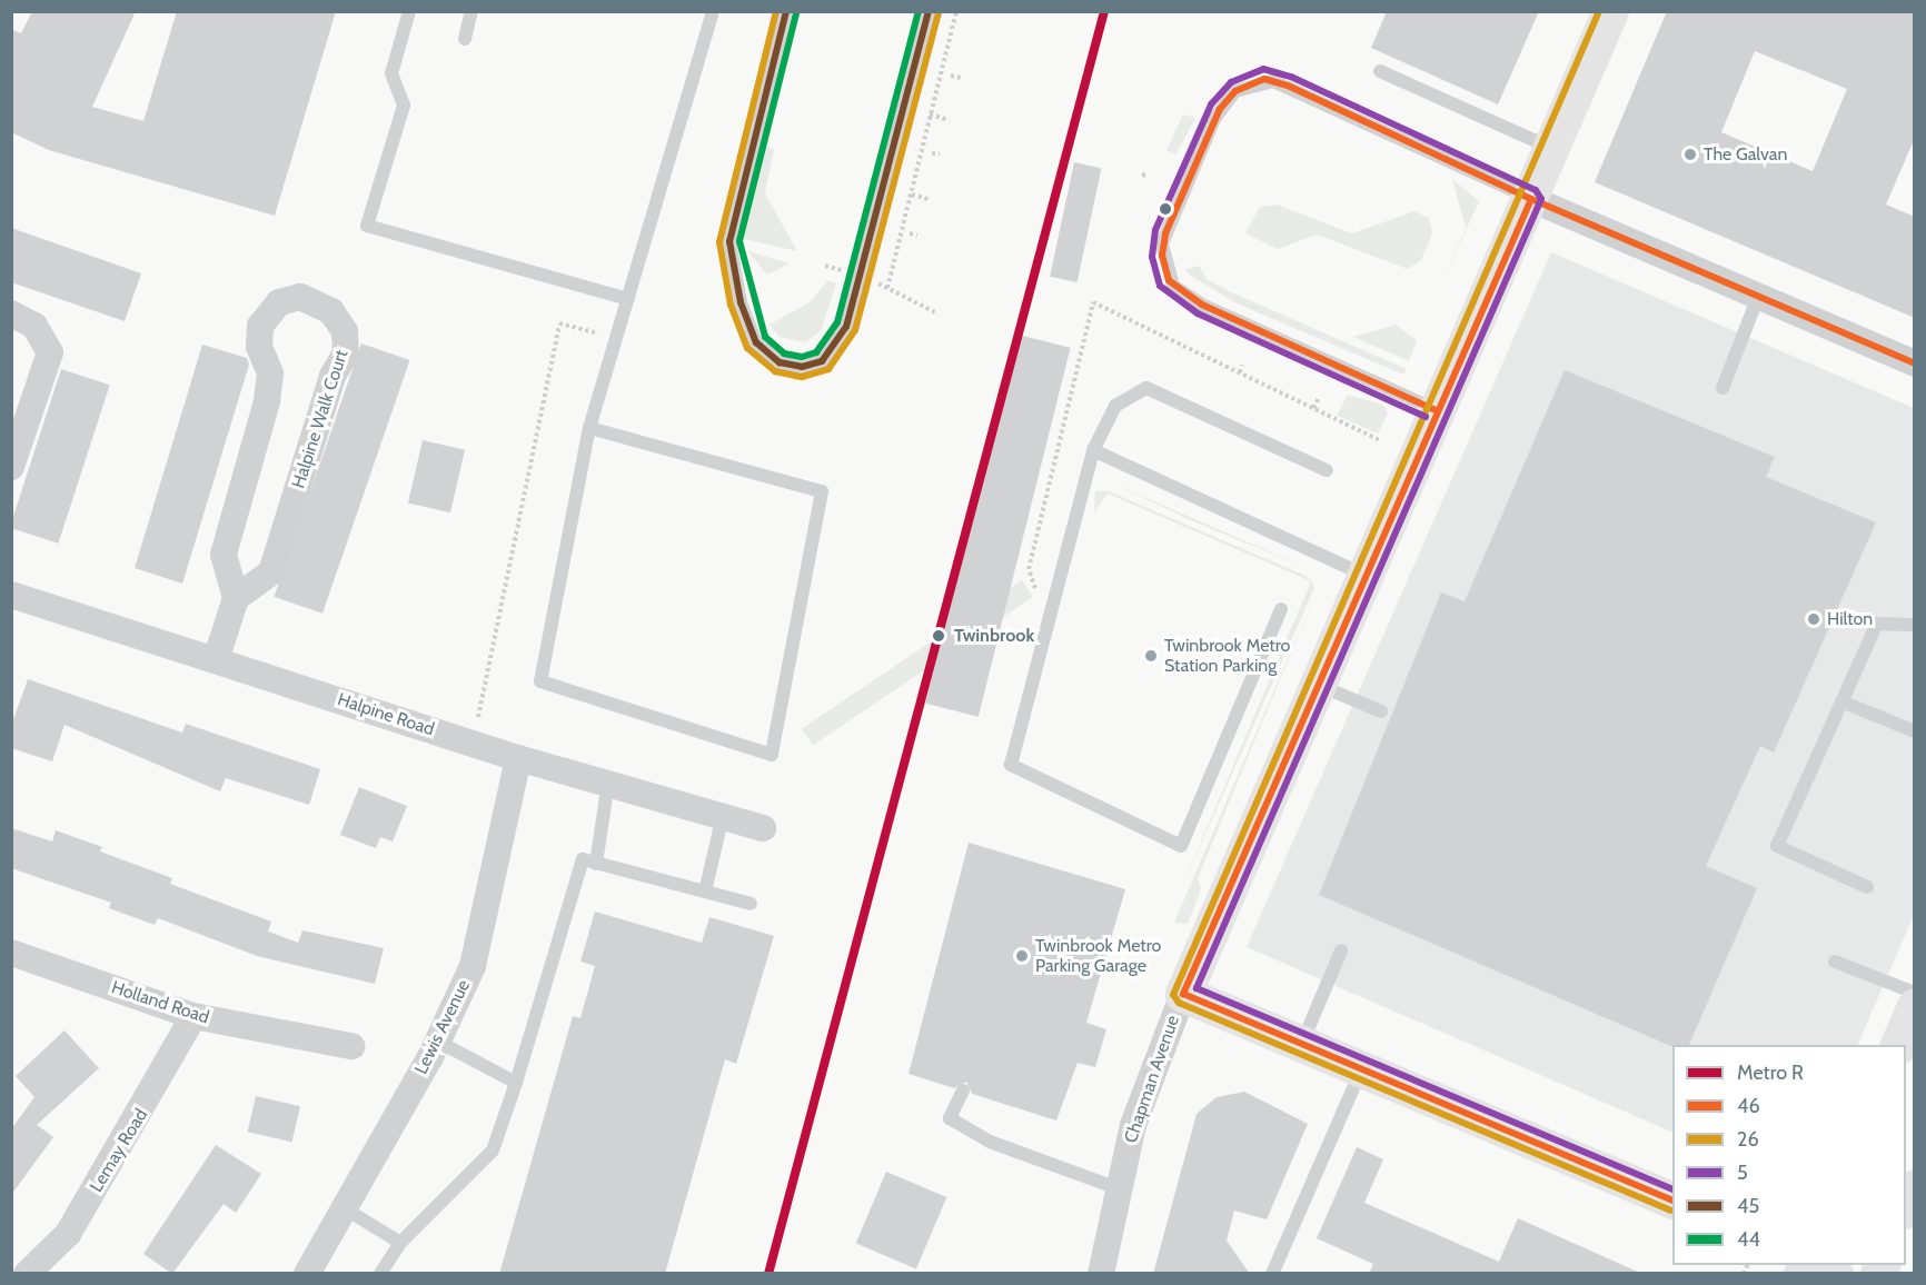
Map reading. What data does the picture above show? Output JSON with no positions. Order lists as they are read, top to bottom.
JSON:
{
  "streets": {
    "street": [
      "Halpine Walk Court",
      "Halpine Road",
      "Holland Road",
      "Lewis Avenue",
      "Chapman Avenue",
      "Lemay Road"
    ]
  },
  "crossings": [
    ["Halpine Road", "Lewis Avenue"],
    ["Holland Road", "Lemay Road"]
  ],
  "places": [
    "The Galvan",
    "Hilton",
    "Twinbrook",
    "Twinbrook Metro Station Parking",
    "Twinbrook Metro Parking Garage"
  ],
  "lines": [
    "metro line R",
    "transit line 26",
    "transit line 45",
    "transit line 44",
    "transit line 5",
    "transit line 46"
  ],
  "legend": [
    "Metro R",
    "46",
    "26",
    "5",
    "45",
    "44"
  ]
}
